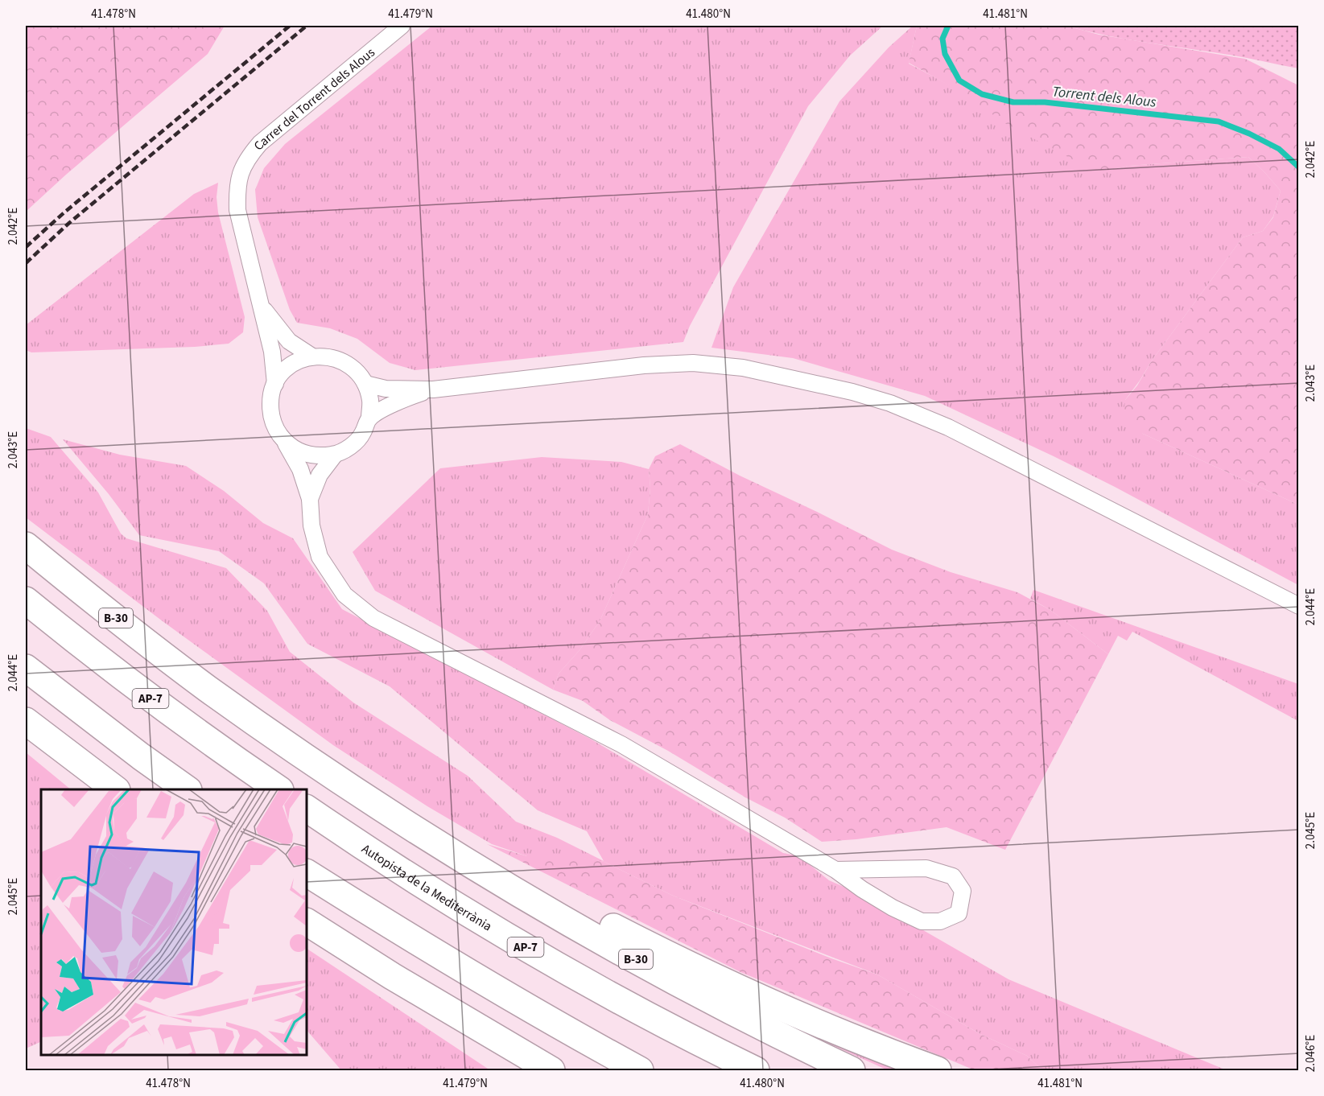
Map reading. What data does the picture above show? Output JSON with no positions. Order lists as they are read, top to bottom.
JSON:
{
  "streets": {
    "highway": ["B-30", "AP-7", "Autopista de la Mediterrània"],
    "street": ["Carrer del Torrent dels Alous"]
  },
  "water": ["Torrent dels Alous"],
  "coordinates": [
    "41.478°N",
    "41.479°N",
    "41.480°N",
    "41.481°N",
    "2.042°E",
    "2.043°E",
    "2.044°E",
    "2.045°E",
    "2.046°E"
  ]
}
